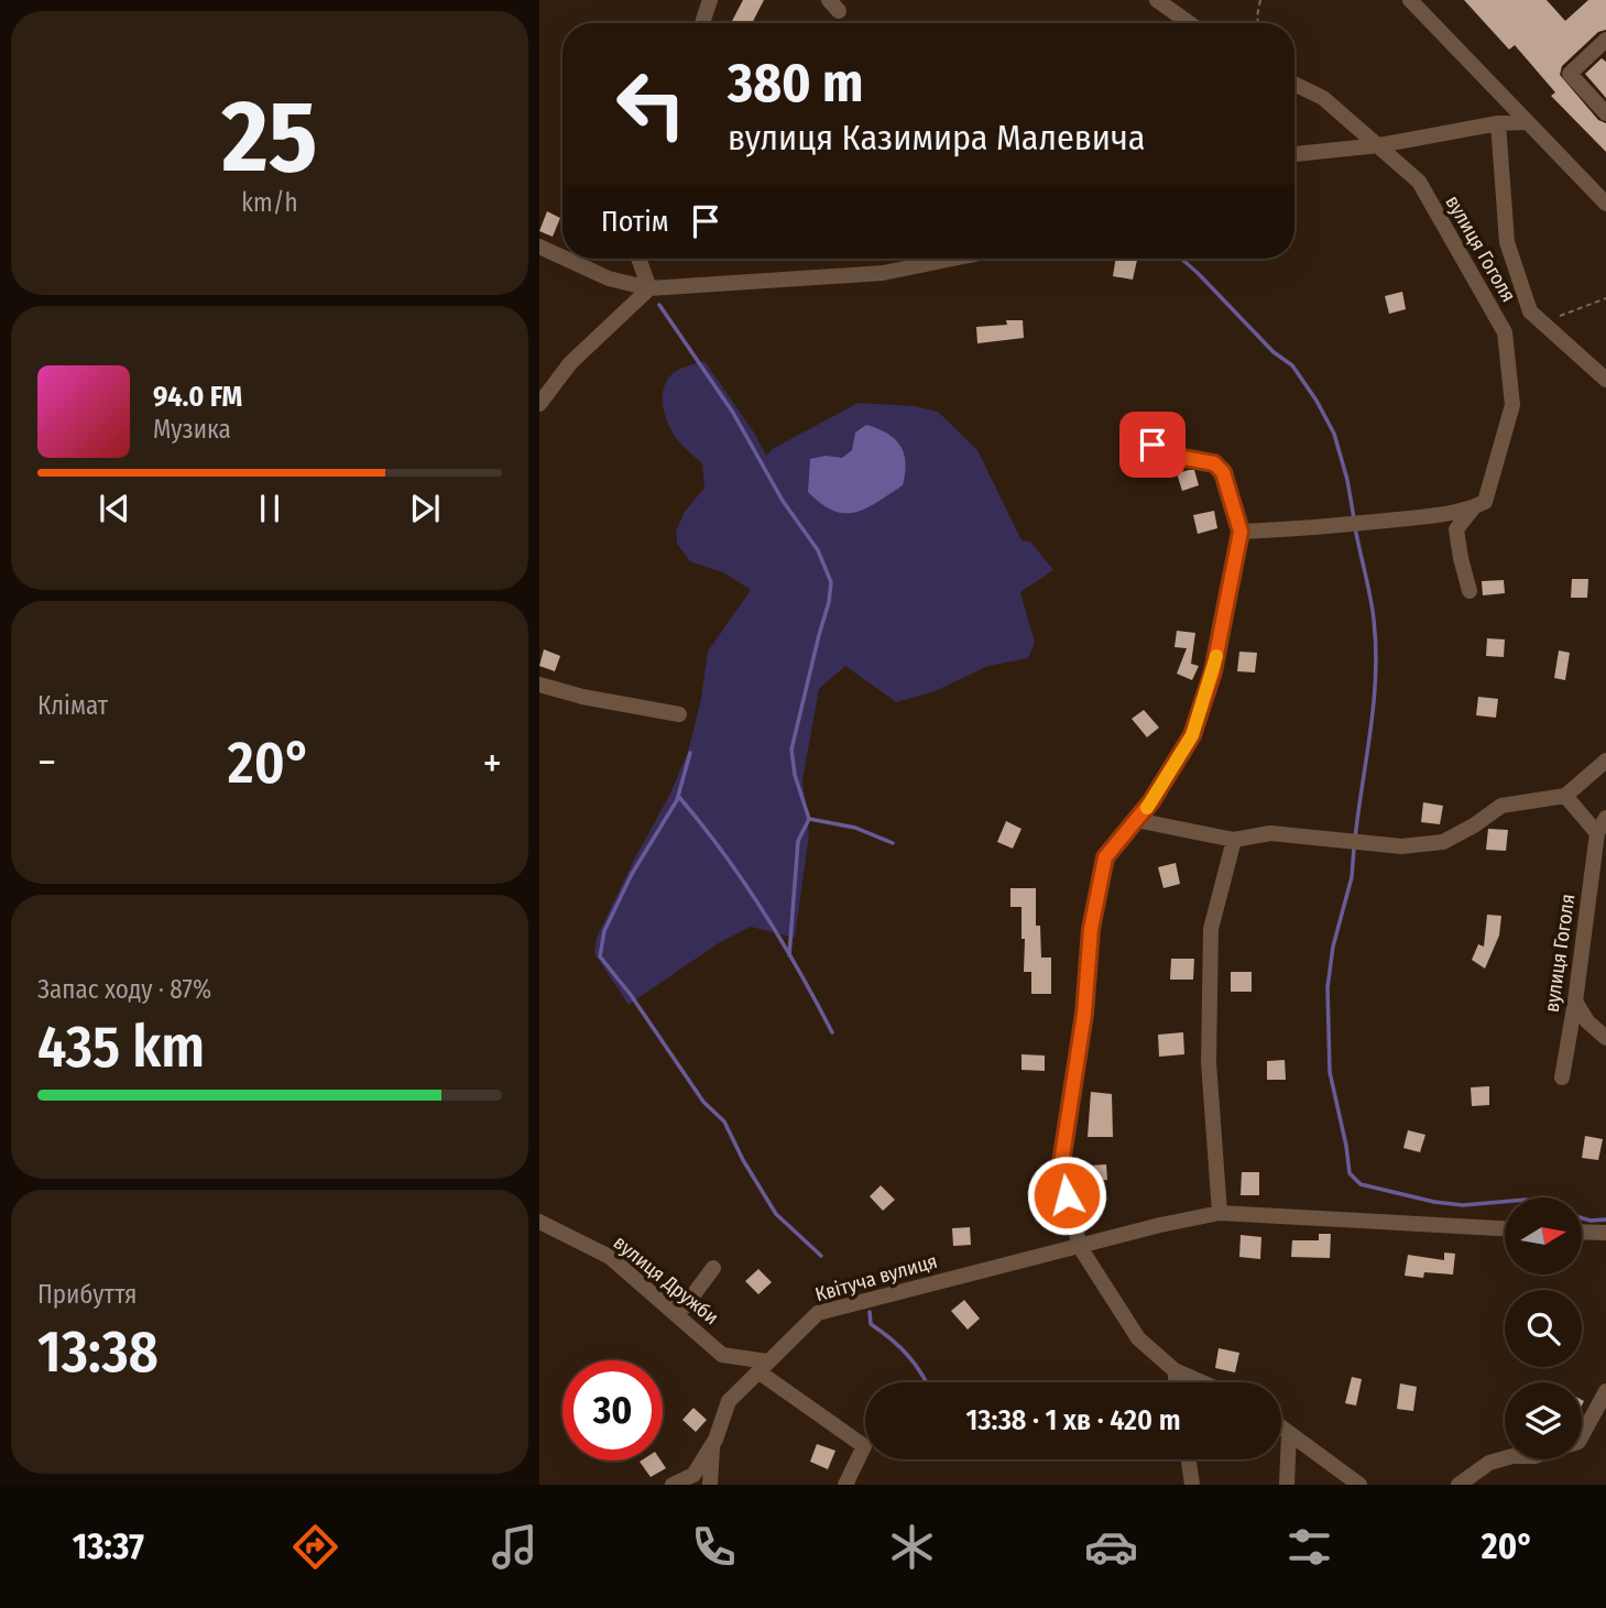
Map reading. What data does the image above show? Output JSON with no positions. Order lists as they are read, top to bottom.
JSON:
{
  "streets": {
    "street": ["вулиця Гоголя", "Квітуча вулиця", "вулиця Дружби"]
  },
  "crossings": [
    ["Квітуча вулиця", "вулиця Дружби"]
  ],
  "north": "right",
  "page": {
    "tile": [
      ["25", "km/h"],
      "Клімат",
      ["Запас ходу · 87%", "435 km"],
      ["Прибуття", "13:38"]
    ],
    "turn": ["380 m", "вулиця Казимира Малевича"],
    "then": "Потім",
    "song": ["94.0 FM", "Музика"],
    "heat": ["−", "20°", "+"],
    "limit": "30",
    "trip": "13:38 · 1 хв · 420 m",
    "tabs": ["13:37", "20°"]
  }
}
